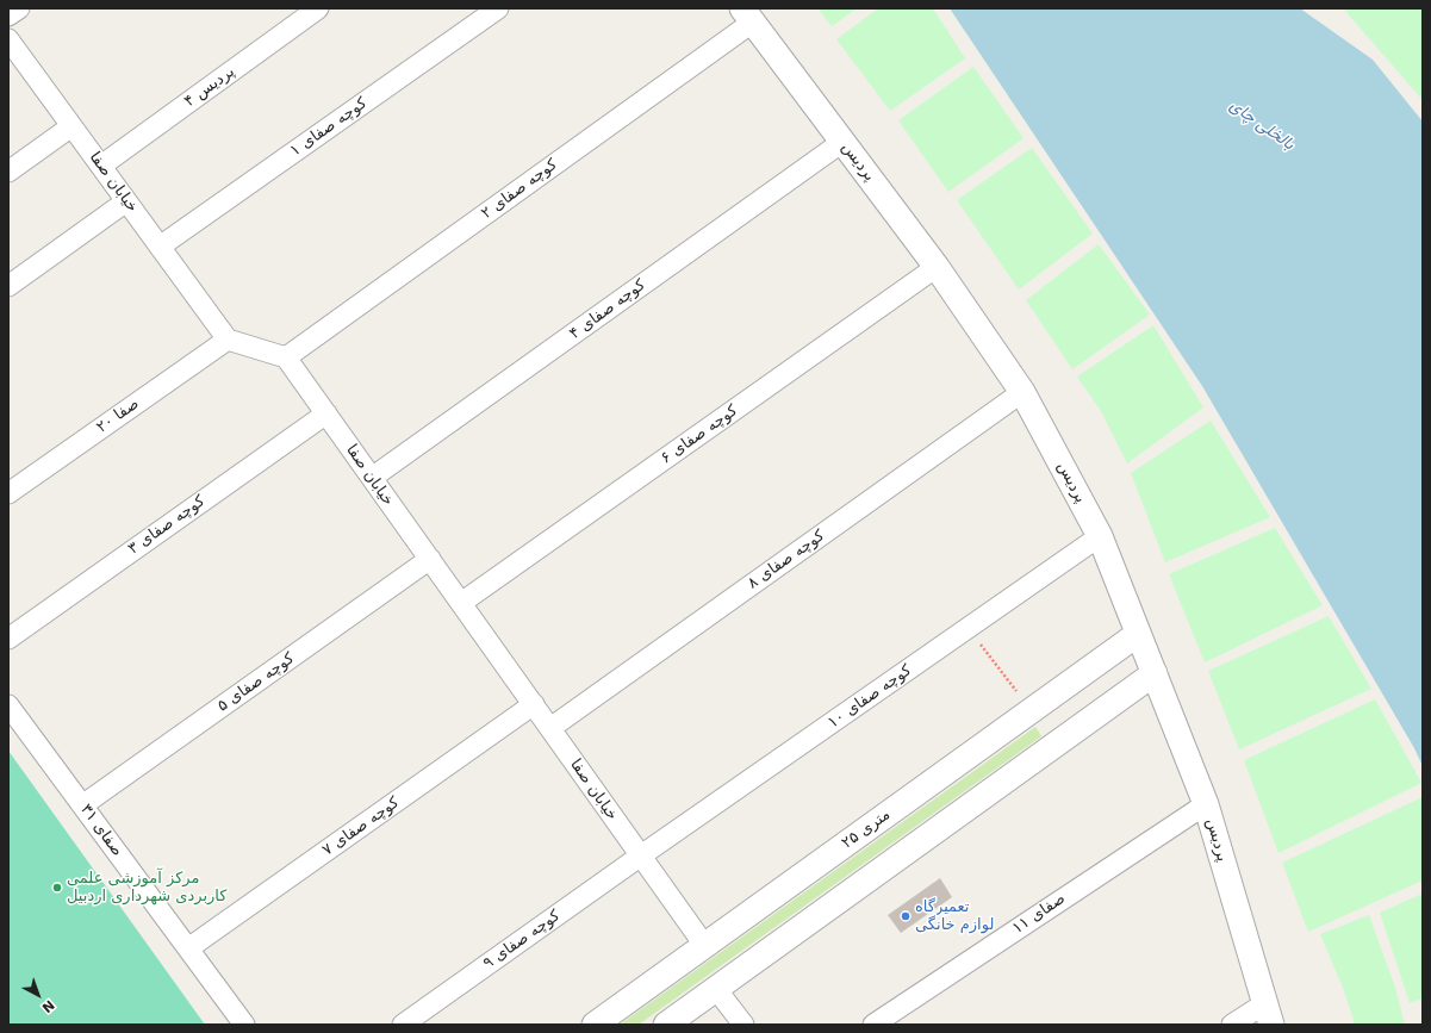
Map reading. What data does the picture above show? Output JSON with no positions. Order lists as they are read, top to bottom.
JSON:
{
  "streets": {
    "street": [
      "پردیس ۴",
      "کوچه صفای ۱",
      "پردیس",
      "خیابان صفا",
      "کوچه صفای ۲",
      "کوچه صفای ۴",
      "صفا ۲۰",
      "کوچه صفای ۶",
      "کوچه صفای ۳",
      "کوچه صفای ۸",
      "کوچه صفای ۵",
      "کوچه صفای ۱۰",
      "کوچه صفای ۷",
      "۲۵ متری",
      "صفای ۳۱",
      "صفای ۱۱",
      "کوچه صفای ۹"
    ]
  },
  "crossings": [
    ["پردیس ۴", "خیابان صفا"],
    ["کوچه صفای ۱", "خیابان صفا"],
    ["پردیس", "کوچه صفای ۲"],
    ["پردیس", "کوچه صفای ۴"],
    ["پردیس", "کوچه صفای ۶"],
    ["پردیس", "کوچه صفای ۸"],
    ["پردیس", "کوچه صفای ۱۰"],
    ["پردیس", "۲۵ متری"],
    ["پردیس", "صفای ۱۱"],
    ["خیابان صفا", "کوچه صفای ۲"],
    ["خیابان صفا", "کوچه صفای ۴"],
    ["خیابان صفا", "صفا ۲۰"],
    ["خیابان صفا", "کوچه صفای ۶"],
    ["خیابان صفا", "کوچه صفای ۳"],
    ["خیابان صفا", "کوچه صفای ۸"],
    ["خیابان صفا", "کوچه صفای ۵"],
    ["خیابان صفا", "کوچه صفای ۱۰"],
    ["خیابان صفا", "کوچه صفای ۷"],
    ["خیابان صفا", "۲۵ متری"],
    ["خیابان صفا", "کوچه صفای ۹"],
    ["کوچه صفای ۵", "صفای ۳۱"],
    ["کوچه صفای ۱۰", "کوچه صفای ۹"],
    ["کوچه صفای ۷", "صفای ۳۱"]
  ],
  "water": ["بالخلی چای"],
  "places": ["مرکز آموزشی علمی کاربردی شهرداری اردبیل", "تعمیرگاه لوازم خانگی"],
  "north": "bottom right"
}
